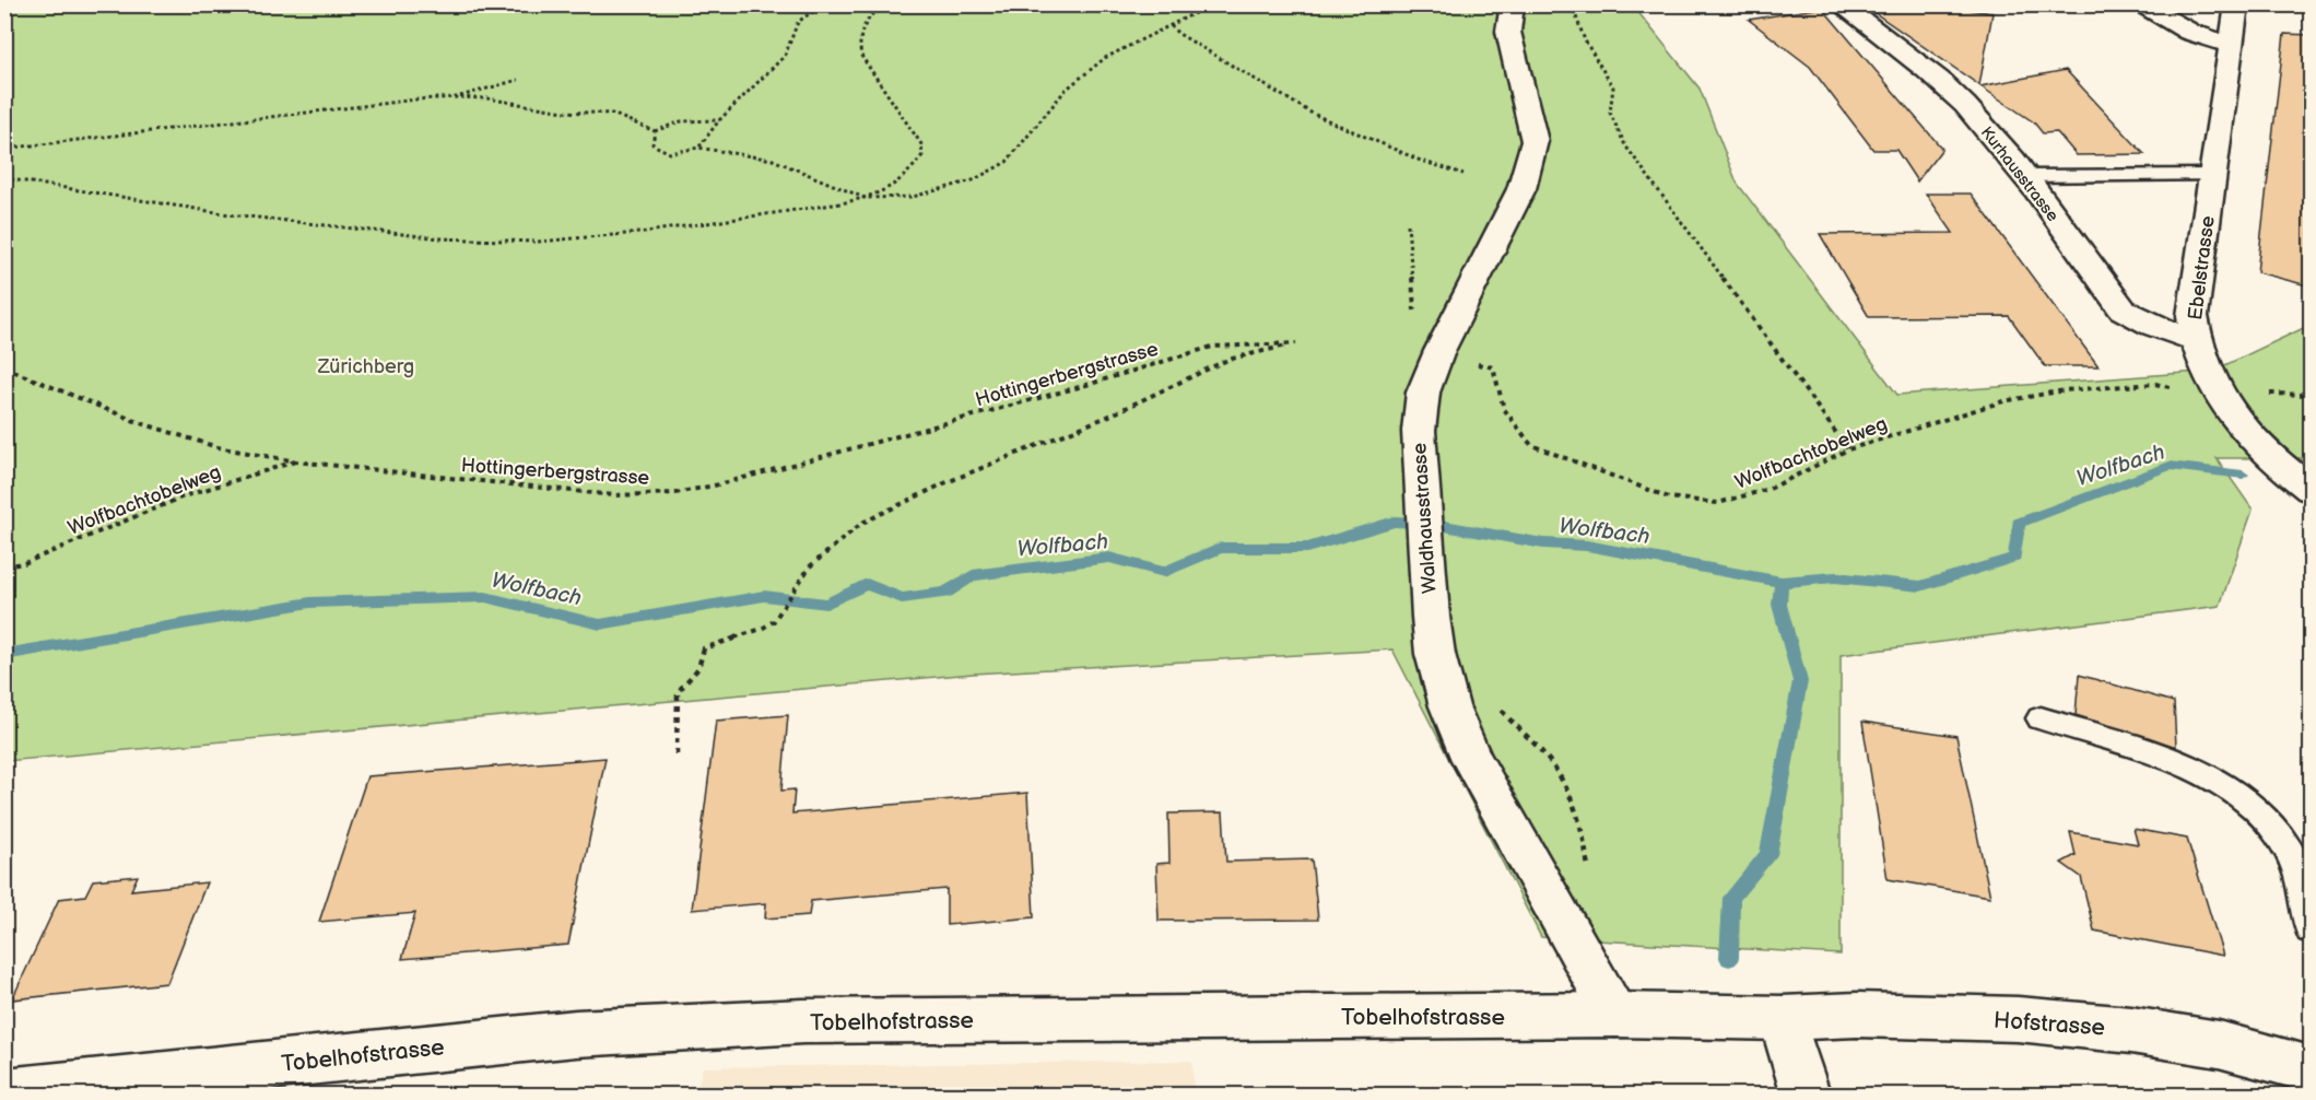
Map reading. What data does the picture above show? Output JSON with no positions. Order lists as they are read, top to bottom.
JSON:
{
  "streets": {
    "street": [
      "Kurhausstrasse",
      "Ebelstrasse",
      "Waldhausstrasse",
      "Tobelhofstrasse",
      "Hofstrasse"
    ],
    "path": ["Hottingerbergstrasse", "Wolfbachtobelweg"]
  },
  "crossings": [
    ["Kurhausstrasse", "Ebelstrasse"],
    ["Hottingerbergstrasse", "Wolfbachtobelweg"],
    ["Waldhausstrasse", "Tobelhofstrasse"],
    ["Tobelhofstrasse", "Hofstrasse"]
  ],
  "water": ["Wolfbach"],
  "parks": ["Zürichberg"]
}
